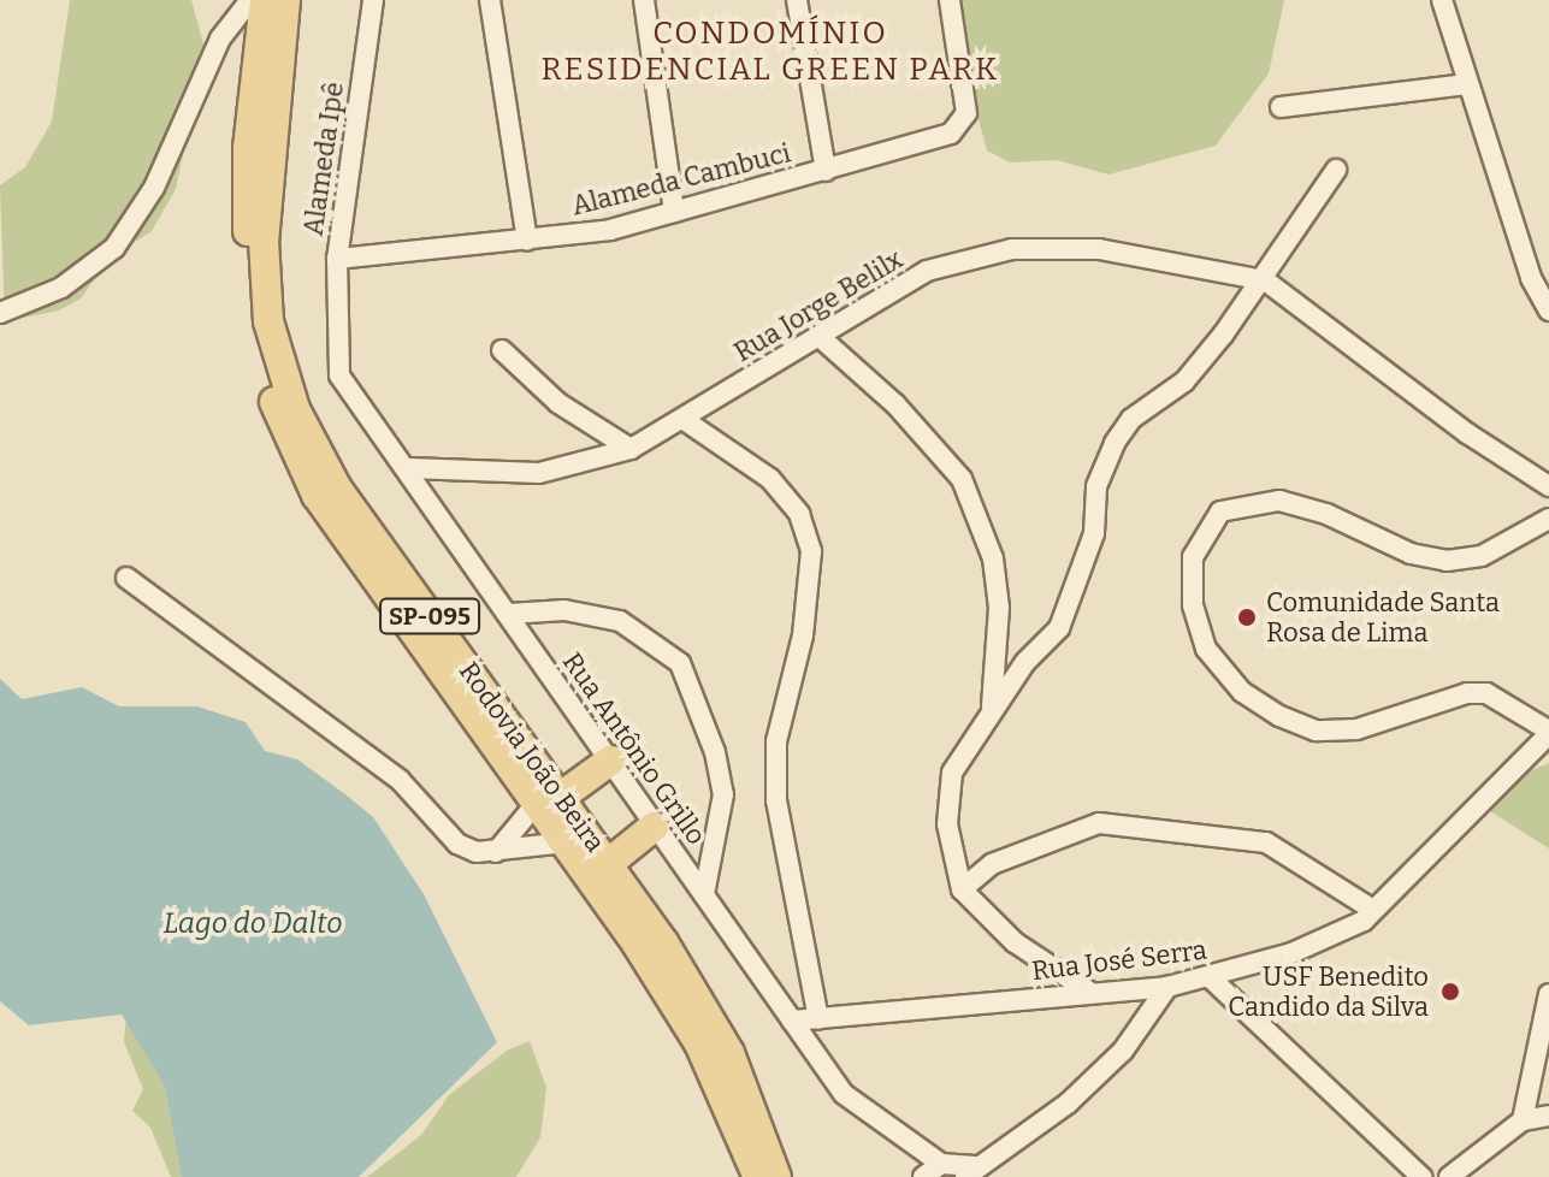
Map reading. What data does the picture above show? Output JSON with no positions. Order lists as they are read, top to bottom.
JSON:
{
  "streets": {
    "main road": ["SP-095", "Rodovia João Beira"],
    "street": [
      "Alameda Ipê",
      "Alameda Cambuci",
      "Rua Jorge Belilx",
      "Rua Antônio Grillo",
      "Rua José Serra"
    ]
  },
  "crossings": [
    ["Alameda Ipê", "Alameda Cambuci"],
    ["Alameda Ipê", "Rua Antônio Grillo"],
    ["Rua Jorge Belilx", "Rua Antônio Grillo"],
    ["Rua Antônio Grillo", "Rua José Serra"]
  ],
  "districts": ["CONDOMÍNIO RESIDENCIAL GREEN PARK"],
  "water": ["Lago do Dalto"],
  "places": ["Comunidade Santa Rosa de Lima", "USF Benedito Candido da Silva"]
}
